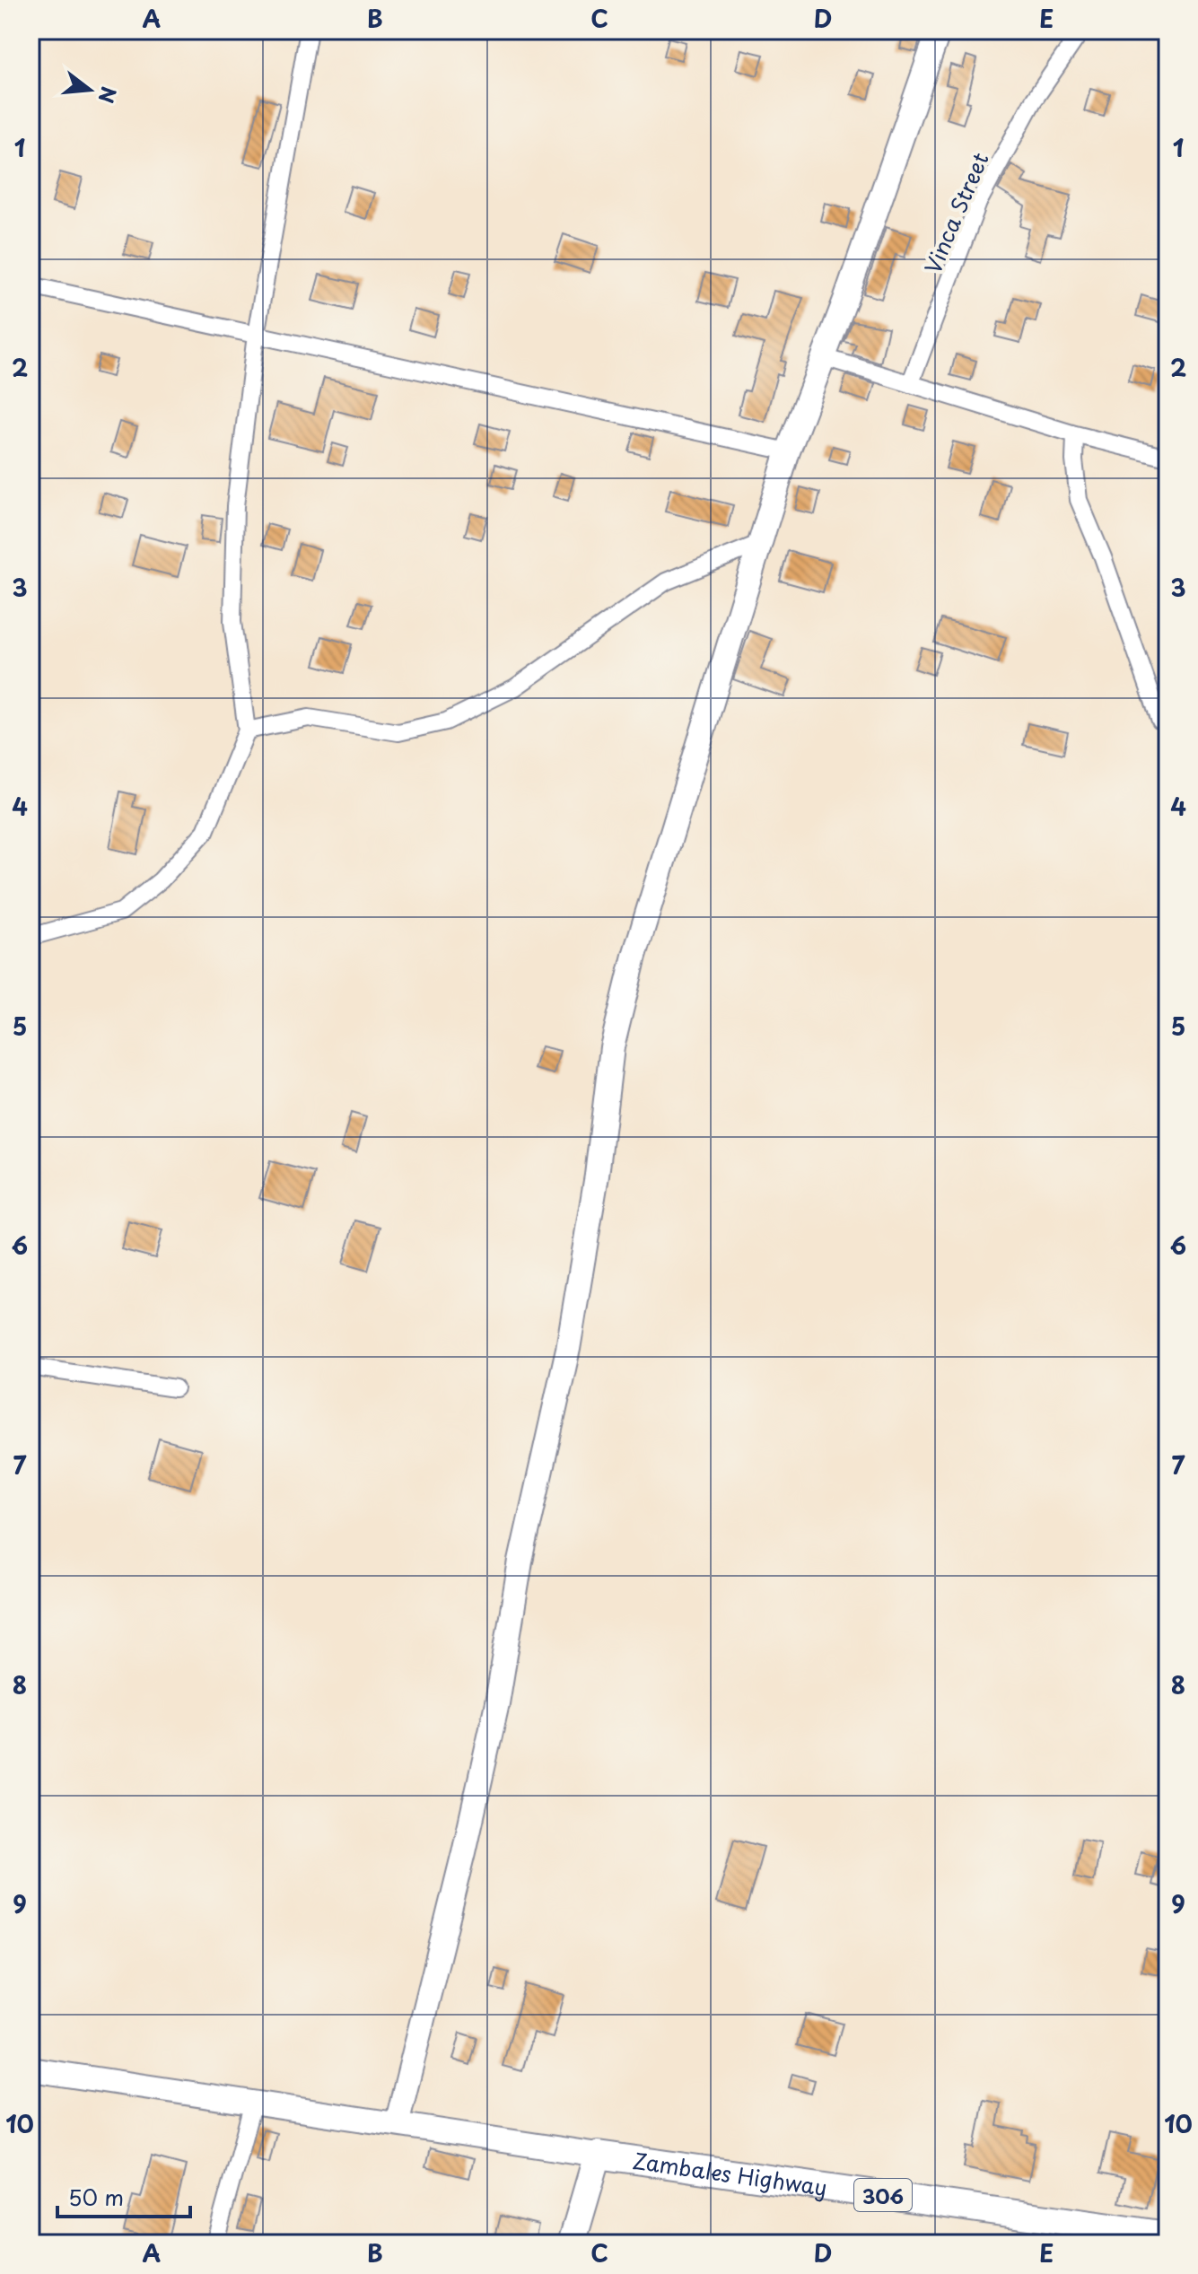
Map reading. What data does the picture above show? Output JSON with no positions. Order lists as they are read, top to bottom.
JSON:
{
  "streets": {
    "main road": ["Zambales Highway", "306"],
    "street": ["Vinca Street"]
  },
  "scale_bar": "50 m",
  "north": "right",
  "grid": {
    "columns": [
      "A",
      "B",
      "C",
      "D",
      "E"
    ],
    "rows": [
      "1",
      "2",
      "3",
      "4",
      "5",
      "6",
      "7",
      "8",
      "9",
      "10"
    ]
  }
}
